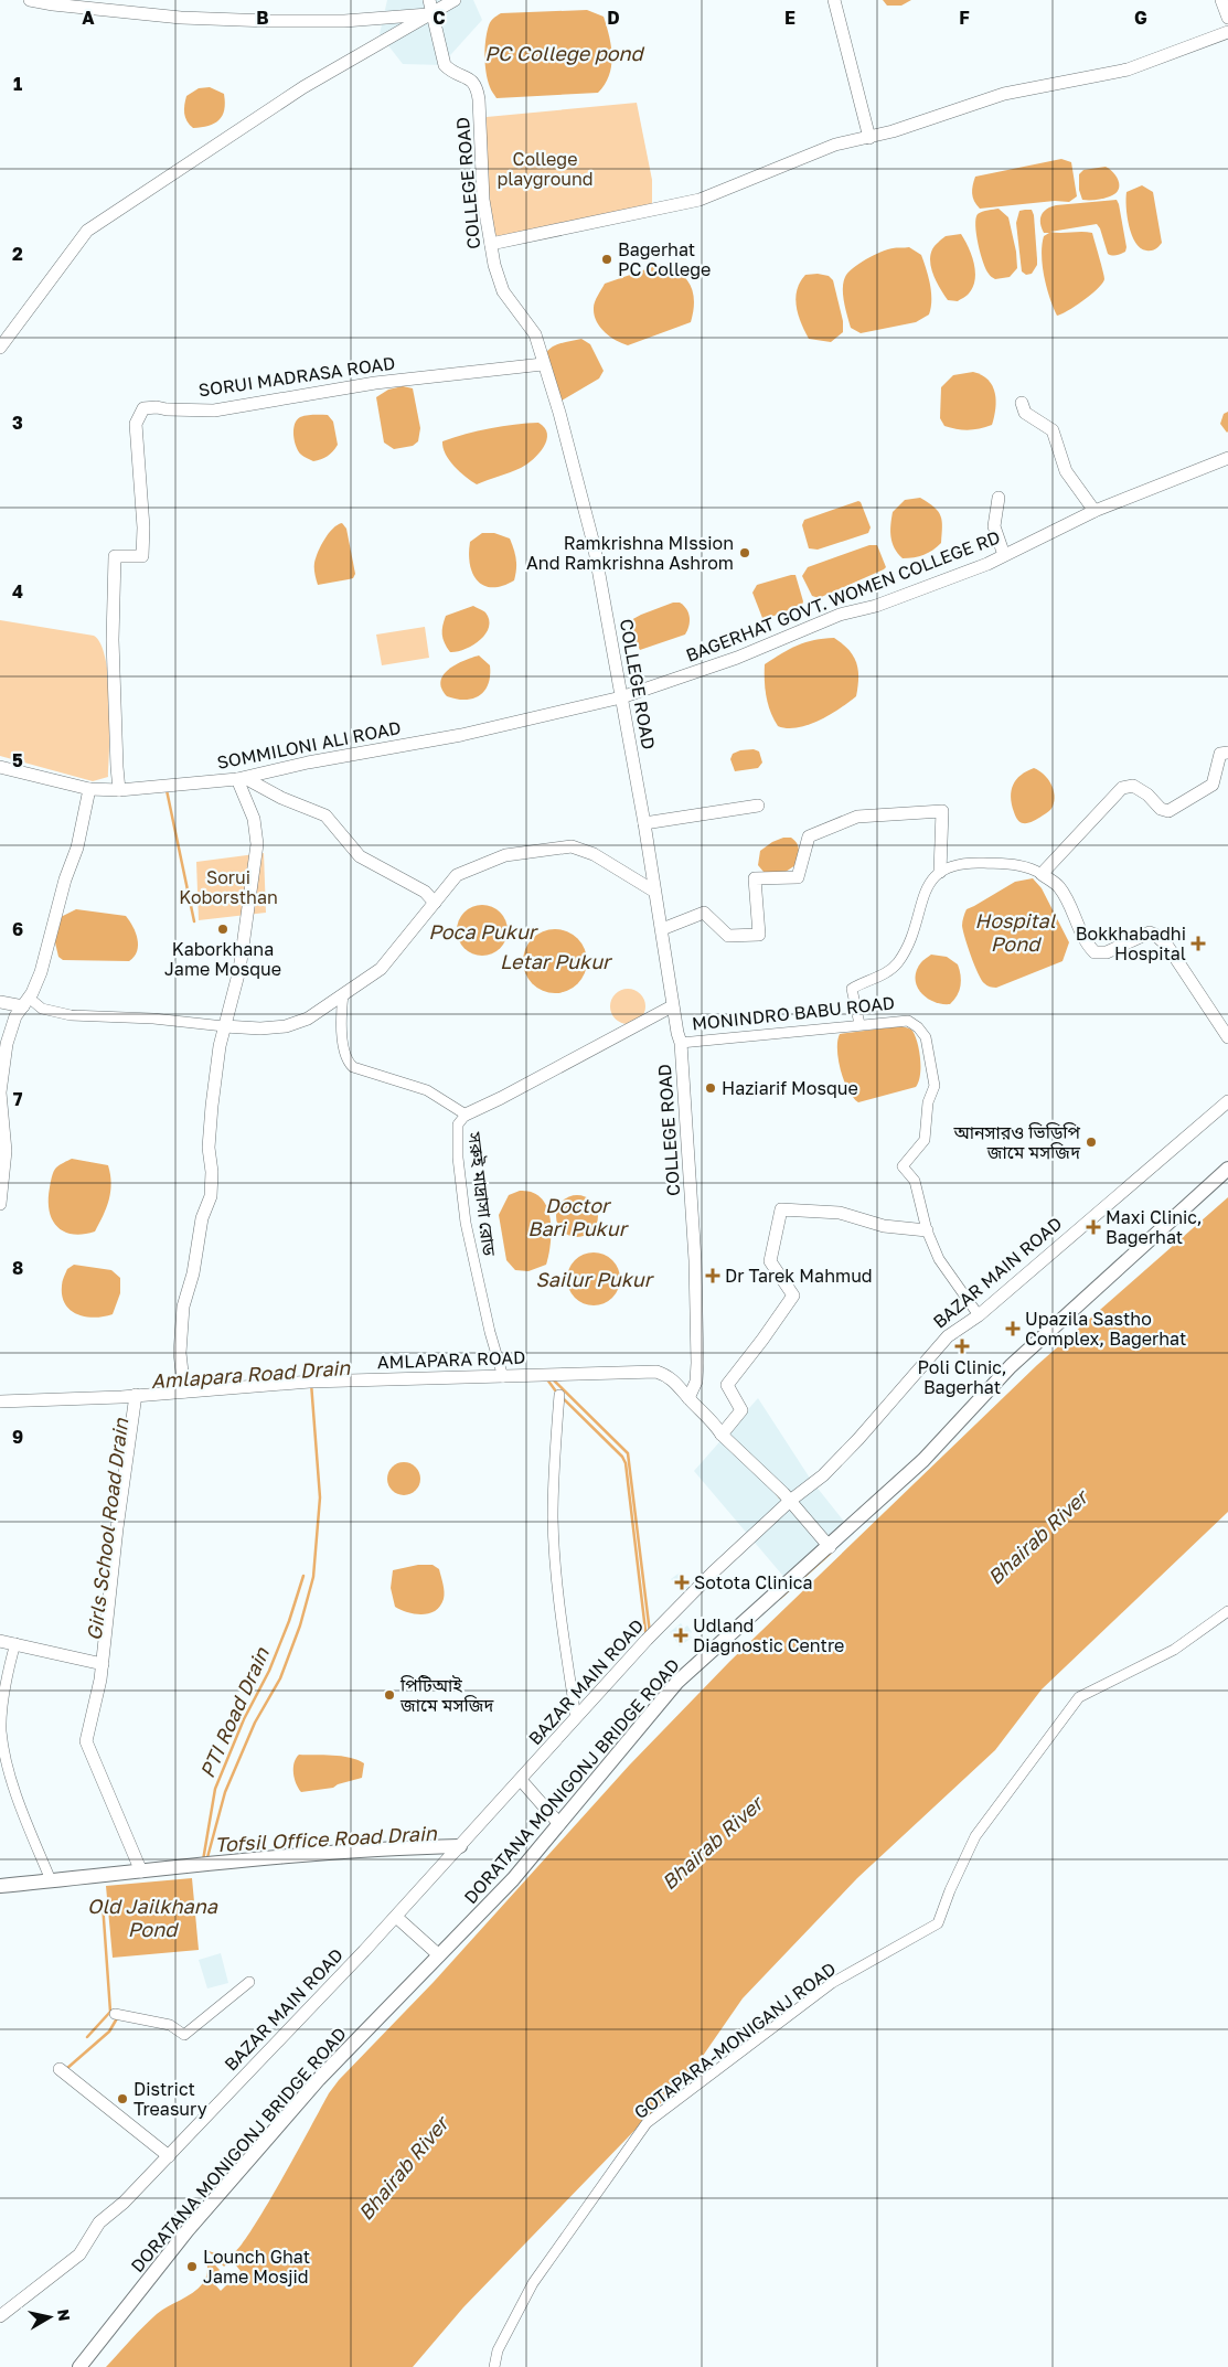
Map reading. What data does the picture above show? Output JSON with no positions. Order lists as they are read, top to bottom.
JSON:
{
  "streets": {
    "main road": ["DORATANA MONIGONJ BRIDGE ROAD"],
    "street": [
      "COLLEGE ROAD",
      "SORUI MADRASA ROAD",
      "BAGERHAT GOVT. WOMEN COLLEGE RD",
      "SOMMILONI ALI ROAD",
      "MONINDRO BABU ROAD",
      "সরুই মাদ্রাসা রোড",
      "BAZAR MAIN ROAD",
      "AMLAPARA ROAD",
      "GOTAPARA-MONIGANJ ROAD"
    ]
  },
  "crossings": [
    ["COLLEGE ROAD", "SORUI MADRASA ROAD"],
    ["COLLEGE ROAD", "BAGERHAT GOVT. WOMEN COLLEGE RD"],
    ["COLLEGE ROAD", "SOMMILONI ALI ROAD"],
    ["COLLEGE ROAD", "MONINDRO BABU ROAD"],
    ["COLLEGE ROAD", "AMLAPARA ROAD"],
    ["SORUI MADRASA ROAD", "SOMMILONI ALI ROAD"],
    ["BAGERHAT GOVT. WOMEN COLLEGE RD", "SOMMILONI ALI ROAD"],
    ["MONINDRO BABU ROAD", "BAZAR MAIN ROAD"],
    ["সরুই মাদ্রাসা রোড", "AMLAPARA ROAD"],
    ["BAZAR MAIN ROAD", "AMLAPARA ROAD"],
    ["AMLAPARA ROAD", "DORATANA MONIGONJ BRIDGE ROAD"]
  ],
  "water": [
    "PC College pond",
    "Hospital Pond",
    "Poca Pukur",
    "Letar Pukur",
    "Doctor Bari Pukur",
    "Sailur Pukur",
    "Amlapara Road Drain",
    "Girls School Road Drain",
    "Bhairab River",
    "PTI Road Drain",
    "Tofsil Office Road Drain",
    "Old Jailkhana Pond"
  ],
  "parks": ["College playground", "Sorui Koborsthan"],
  "places": {
    "other": [
      "Bagerhat PC College",
      "Ramkrishna MIssion And Ramkrishna Ashrom",
      "Kaborkhana Jame Mosque",
      "Haziarif Mosque",
      "আনসারও ভিডিপি জামে মসজিদ",
      "পিটিআই জামে মসজিদ",
      "District Treasury",
      "Lounch Ghat Jame Mosjid"
    ],
    "health": [
      "Bokkhabadhi Hospital",
      "Maxi Clinic, Bagerhat",
      "Dr Tarek Mahmud",
      "Upazila Sastho Complex, Bagerhat",
      "Poli Clinic, Bagerhat",
      "Sotota Clinica",
      "Udland Diagnostic Centre"
    ]
  },
  "north": "right",
  "grid": {
    "columns": [
      "A",
      "B",
      "C",
      "D",
      "E",
      "F",
      "G"
    ],
    "rows": [
      "1",
      "2",
      "3",
      "4",
      "5",
      "6",
      "7",
      "8",
      "9"
    ]
  }
}
